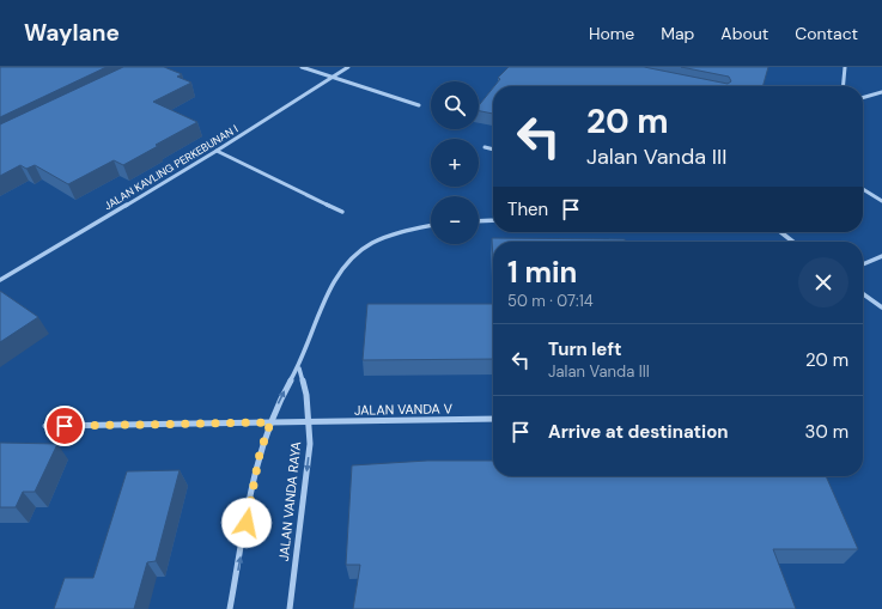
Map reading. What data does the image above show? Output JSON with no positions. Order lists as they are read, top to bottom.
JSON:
{
  "streets": {
    "street": ["JALAN KAVLING PERKEBUNAN I", "JALAN VANDA V", "JALAN VANDA RAYA"]
  },
  "crossings": [
    ["JALAN VANDA V", "JALAN VANDA RAYA"]
  ],
  "one_way": ["JALAN VANDA RAYA"],
  "page": {
    "header": "Waylane",
    "nav": [
      "Home",
      "Map",
      "About",
      "Contact"
    ],
    "map_buttons": ["+", "−"],
    "turn": ["20 m", "Jalan Vanda III"],
    "then": "Then",
    "heading": ["1 min", "50 m · 07:14"],
    "list": [
      {
        "name": "Turn left",
        "note": "Jalan Vanda III",
        "value": "20 m"
      },
      {
        "name": "Arrive at destination",
        "value": "30 m"
      }
    ]
  }
}
